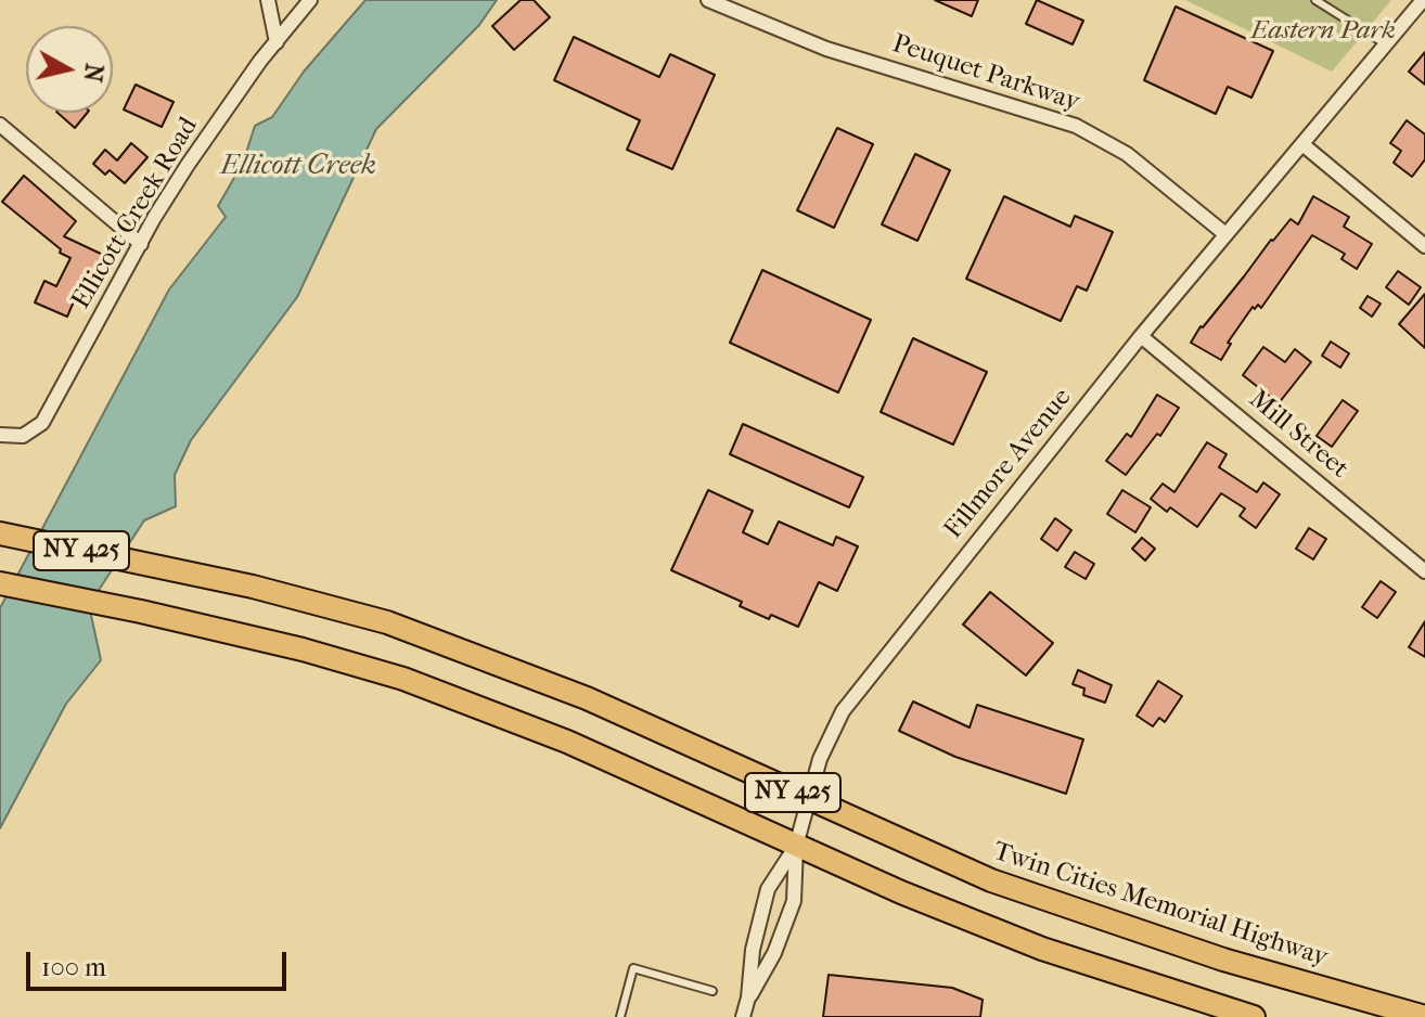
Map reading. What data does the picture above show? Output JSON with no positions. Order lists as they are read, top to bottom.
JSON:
{
  "streets": {
    "main road": ["NY 425", "Twin Cities Memorial Highway"],
    "street": [
      "Peuquet Parkway",
      "Ellicott Creek Road",
      "Mill Street",
      "Fillmore Avenue"
    ]
  },
  "crossings": [
    ["Peuquet Parkway", "Fillmore Avenue"],
    ["Mill Street", "Fillmore Avenue"],
    ["Fillmore Avenue", "NY 425"],
    ["Fillmore Avenue", "Twin Cities Memorial Highway"]
  ],
  "water": ["Ellicott Creek"],
  "parks": ["Eastern Park"],
  "scale_bar": "100 m",
  "north": "right"
}
